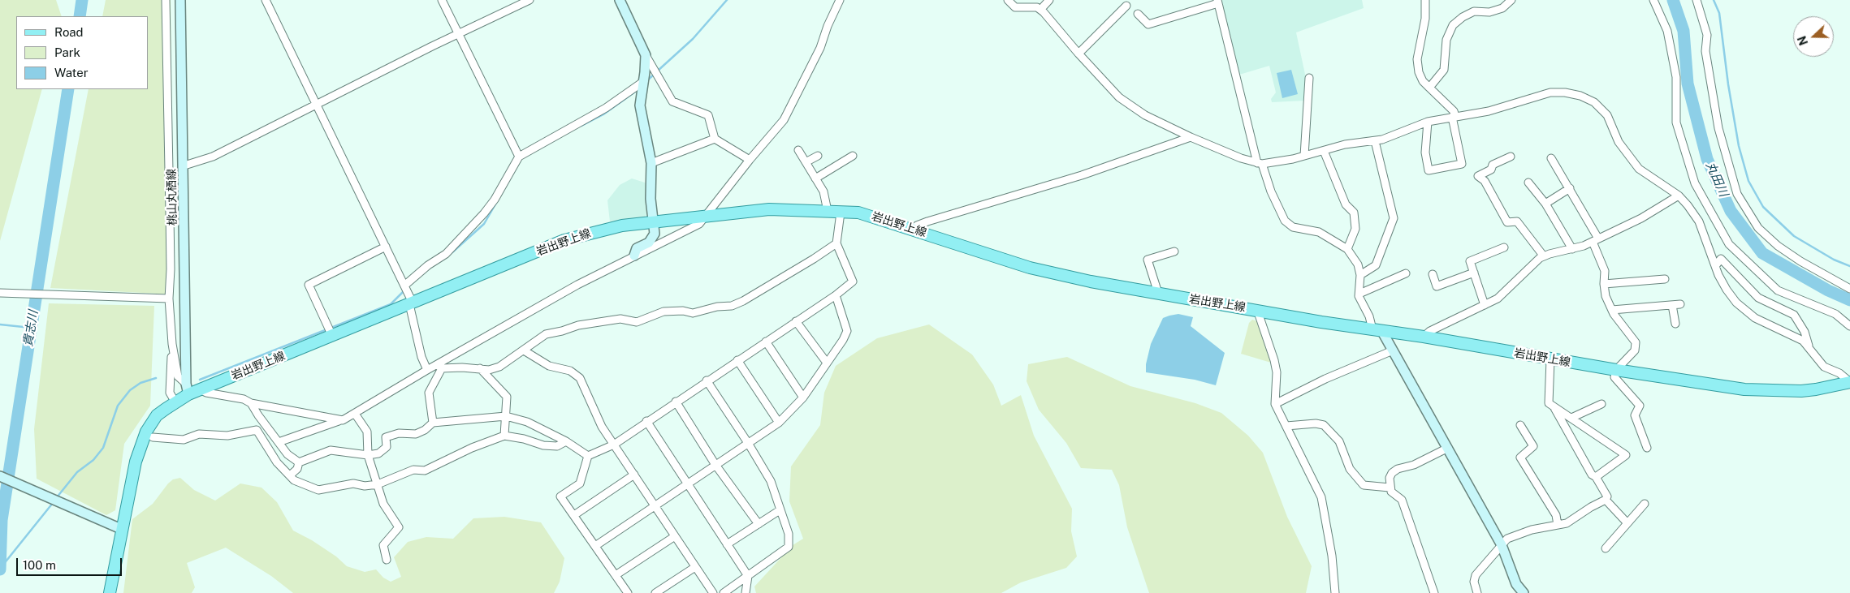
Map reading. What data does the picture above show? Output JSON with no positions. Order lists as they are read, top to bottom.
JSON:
{
  "streets": {
    "main road": ["岩出野上線"],
    "street": ["桃山丸栖線"]
  },
  "crossings": [
    ["桃山丸栖線", "岩出野上線"]
  ],
  "water": ["丸田川", "貴志川"],
  "legend": ["Road", "Park", "Water"],
  "scale_bar": "100 m",
  "north": "left"
}
